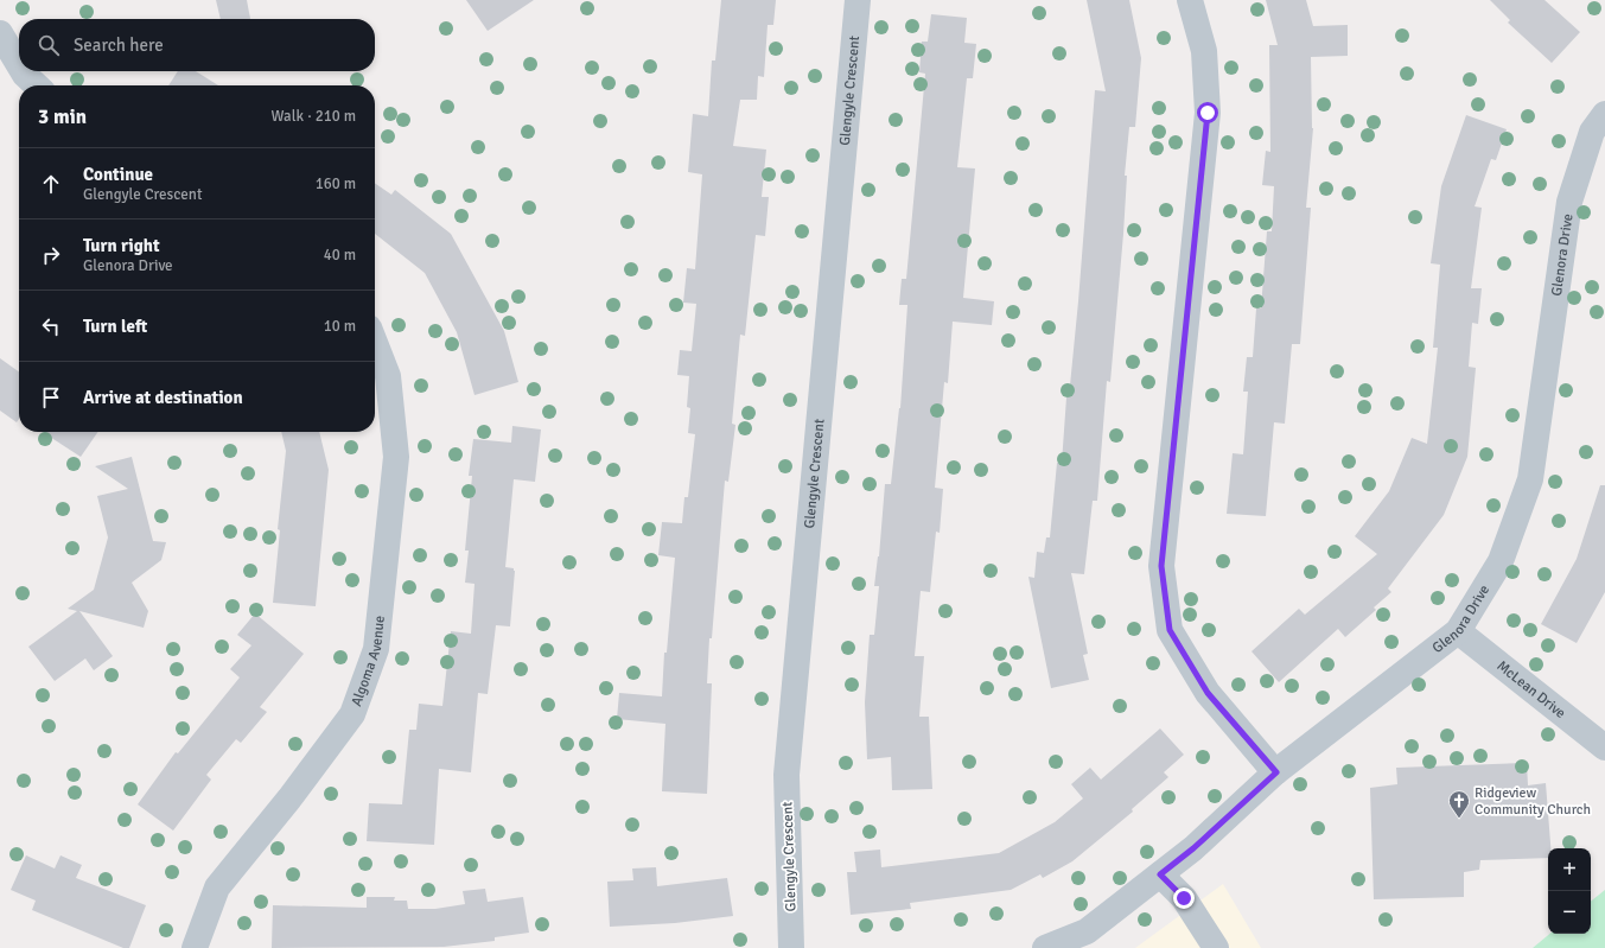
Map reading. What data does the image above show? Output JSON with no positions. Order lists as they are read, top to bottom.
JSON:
{
  "streets": {
    "street": [
      "Glengyle Crescent",
      "Glenora Drive",
      "Algoma Avenue",
      "McLean Drive"
    ]
  },
  "crossings": [
    ["Glenora Drive", "McLean Drive"]
  ],
  "places": {
    "church": ["Ridgeview Community Church"]
  },
  "page": {
    "search": "Search here",
    "heading": ["3 min", "Walk · 210 m"],
    "list": [
      ["Continue", "Glengyle Crescent", "160 m"],
      ["Turn right", "Glenora Drive", "40 m"],
      ["Turn left", "10 m"],
      "Arrive at destination"
    ],
    "map_buttons": ["+", "−"]
  }
}
